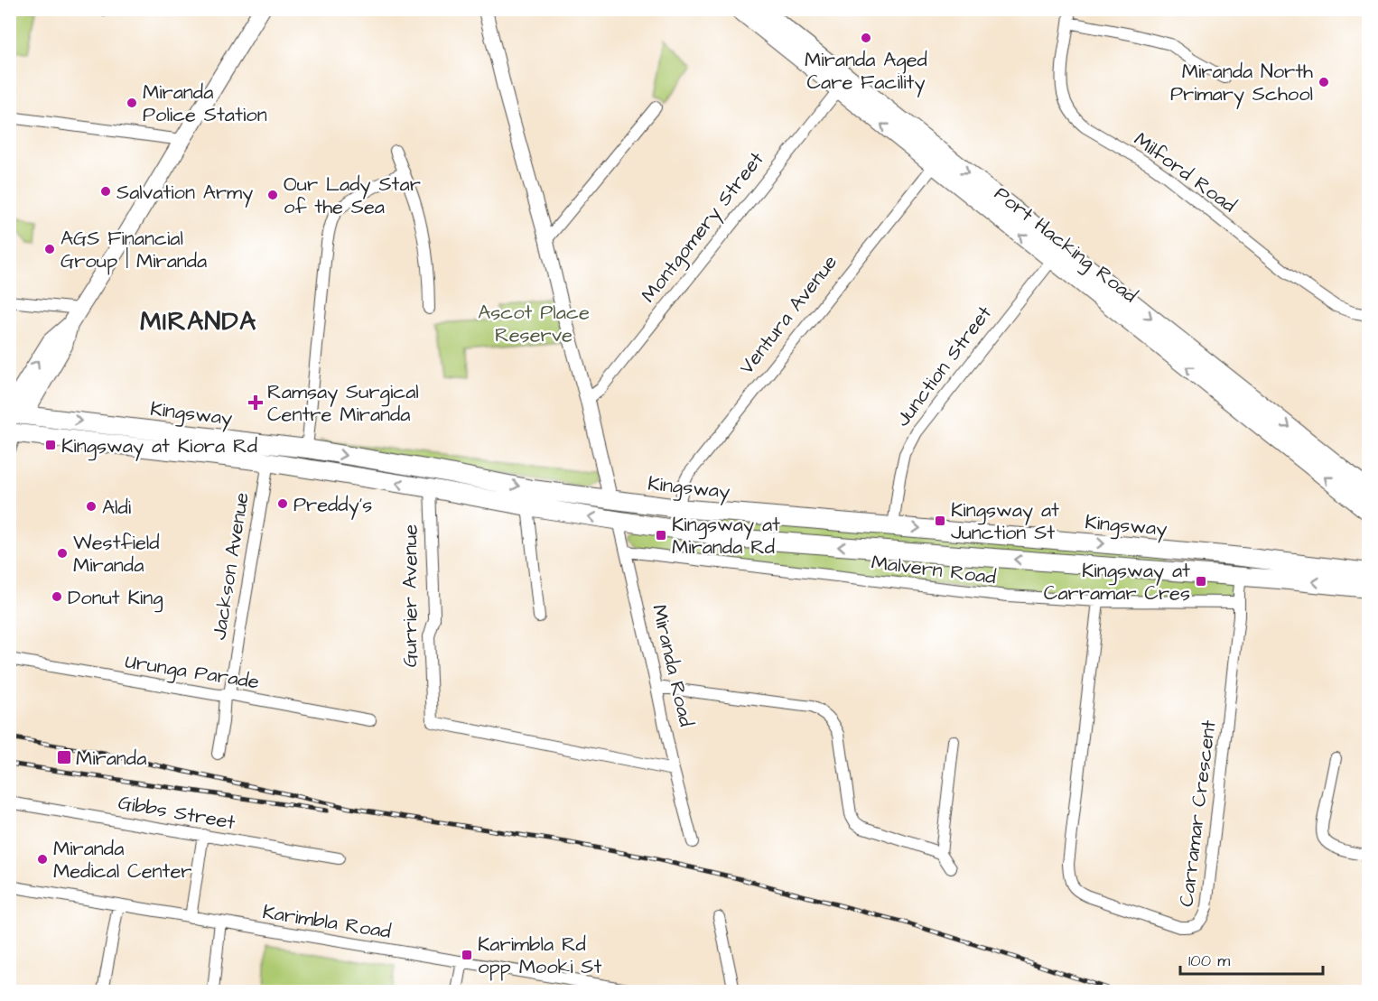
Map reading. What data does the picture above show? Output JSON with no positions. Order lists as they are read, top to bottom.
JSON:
{
  "streets": {
    "main road": [
      "Port Hacking Road",
      "Kingsway",
      "Jackson Avenue",
      "Gurrier Avenue",
      "Miranda Road"
    ],
    "street": [
      "Milford Road",
      "Montgomery Street",
      "Ventura Avenue",
      "Junction Street",
      "Malvern Road",
      "Urunga Parade",
      "Gibbs Street",
      "Carramar Crescent",
      "Karimbla Road"
    ]
  },
  "crossings": [
    ["Montgomery Street", "Port Hacking Road"],
    ["Port Hacking Road", "Ventura Avenue"],
    ["Port Hacking Road", "Junction Street"],
    ["Ventura Avenue", "Kingsway"],
    ["Junction Street", "Kingsway"],
    ["Kingsway", "Jackson Avenue"],
    ["Kingsway", "Gurrier Avenue"],
    ["Kingsway", "Miranda Road"],
    ["Kingsway", "Carramar Crescent"],
    ["Jackson Avenue", "Urunga Parade"],
    ["Malvern Road", "Miranda Road"],
    ["Malvern Road", "Carramar Crescent"],
    ["Gurrier Avenue", "Miranda Road"]
  ],
  "districts": ["MIRANDA"],
  "parks": ["Ascot Place Reserve"],
  "places": {
    "other": [
      "Miranda Aged Care Facility",
      "Miranda North Primary School",
      "Miranda Police Station",
      "Salvation Army",
      "Our Lady Star of the Sea",
      "AGS Financial Group | Miranda",
      "Preddy's",
      "Aldi",
      "Westfield Miranda",
      "Donut King",
      "Miranda Medical Center"
    ],
    "health": ["Ramsay Surgical Centre Miranda"],
    "transit": [
      "Kingsway at Kiora Rd",
      "Kingsway at Junction St",
      "Kingsway at Miranda Rd",
      "Kingsway at Carramar Cres",
      "Miranda",
      "Karimbla Rd opp Mooki St"
    ]
  },
  "scale_bar": "100 m"
}
